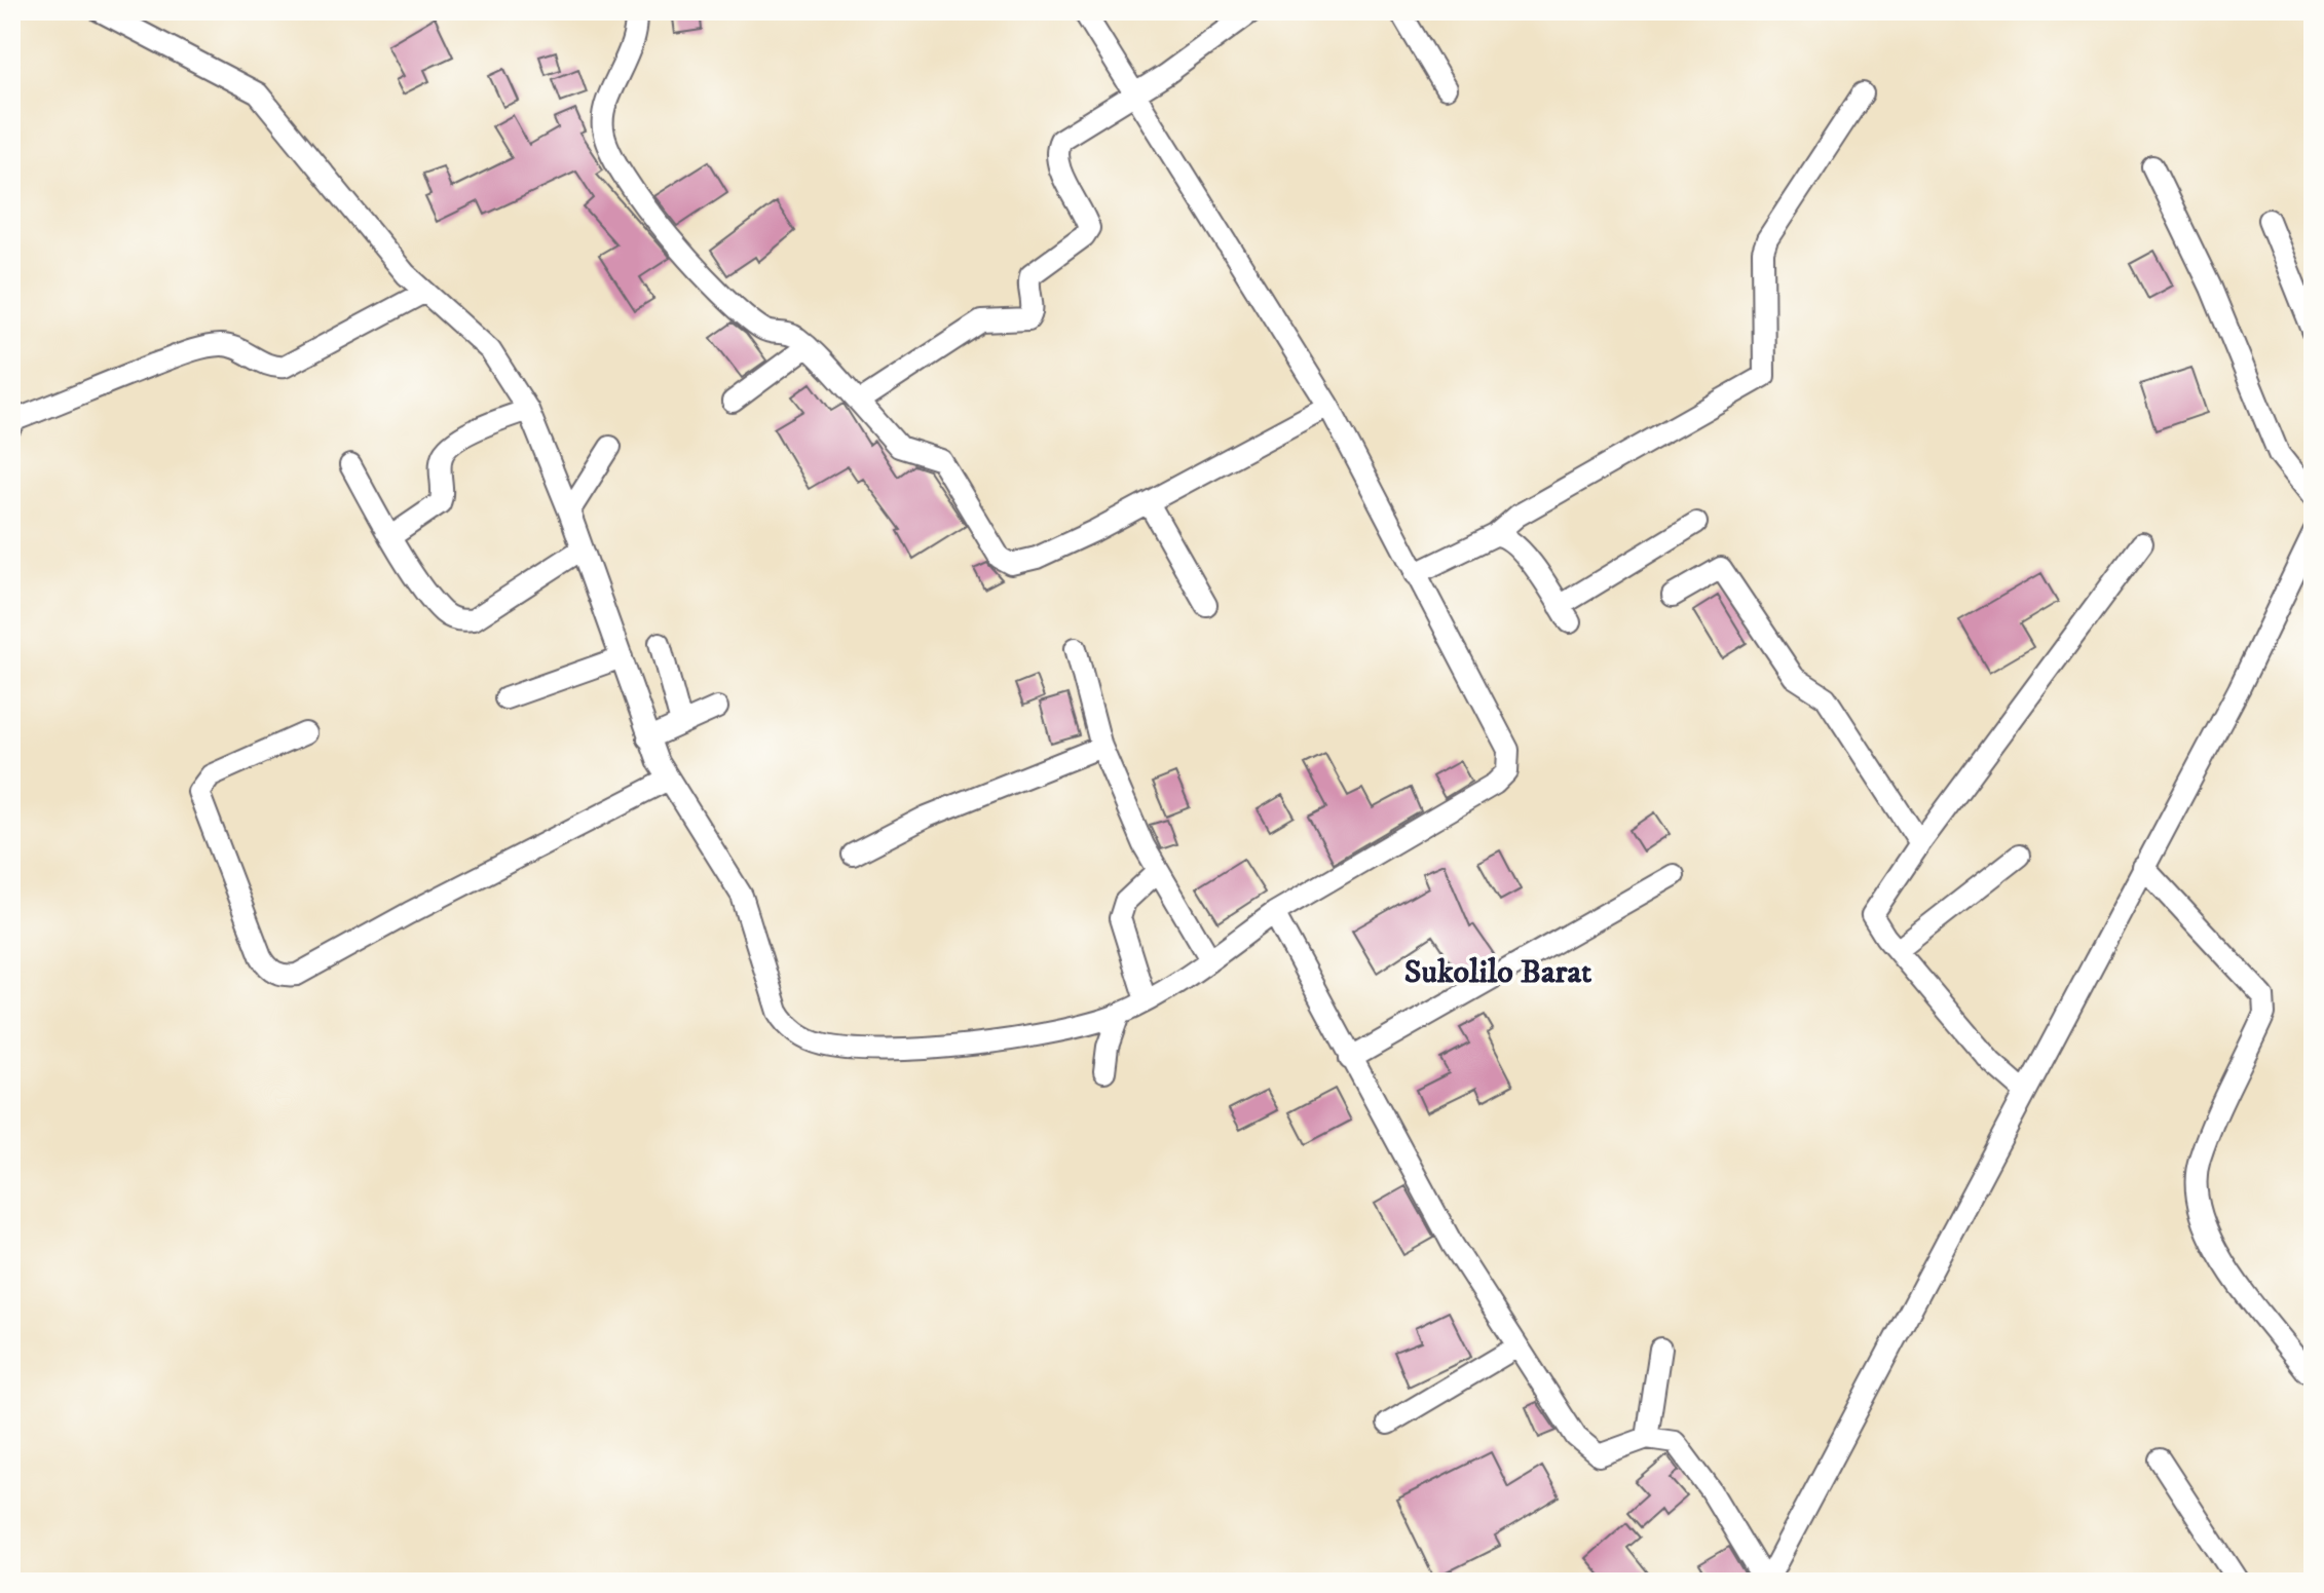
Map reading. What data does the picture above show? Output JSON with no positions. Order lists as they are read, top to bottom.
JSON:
{
  "districts": ["Sukolilo Barat"]
}
